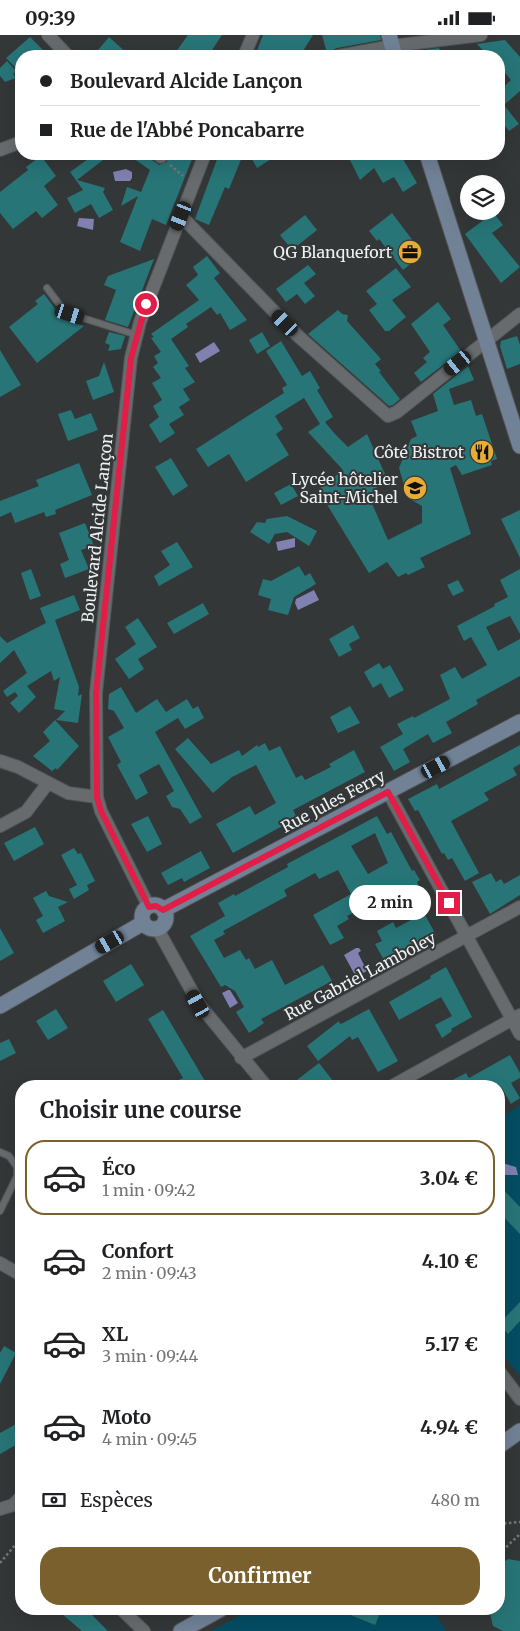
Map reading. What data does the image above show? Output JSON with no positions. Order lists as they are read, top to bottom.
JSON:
{
  "streets": {
    "street": ["Boulevard Alcide Lançon", "Rue Jules Ferry", "Rue Gabriel Lamboley"]
  },
  "crossings": [
    ["Boulevard Alcide Lançon", "Rue Jules Ferry"]
  ],
  "places": {
    "office": ["QG Blanquefort"],
    "restaurant": ["Côté Bistrot"],
    "school or university": ["Lycée hôtelier Saint-Michel"]
  },
  "page": {
    "status": "09:39",
    "banner": ["Boulevard Alcide Lançon", "Rue de l'Abbé Poncabarre"],
    "bubble": "2 min",
    "heading": "Choisir une course",
    "list": [
      {
        "name": "Éco",
        "note": "1 min · 09:42",
        "value": "3.04 €"
      },
      {
        "name": "Confort",
        "note": "2 min · 09:43",
        "value": "4.10 €"
      },
      {
        "name": "XL",
        "note": "3 min · 09:44",
        "value": "5.17 €"
      },
      {
        "name": "Moto",
        "note": "4 min · 09:45",
        "value": "4.94 €"
      }
    ],
    "pay": ["Espèces", "480 m"],
    "buttons": "Confirmer"
  }
}
